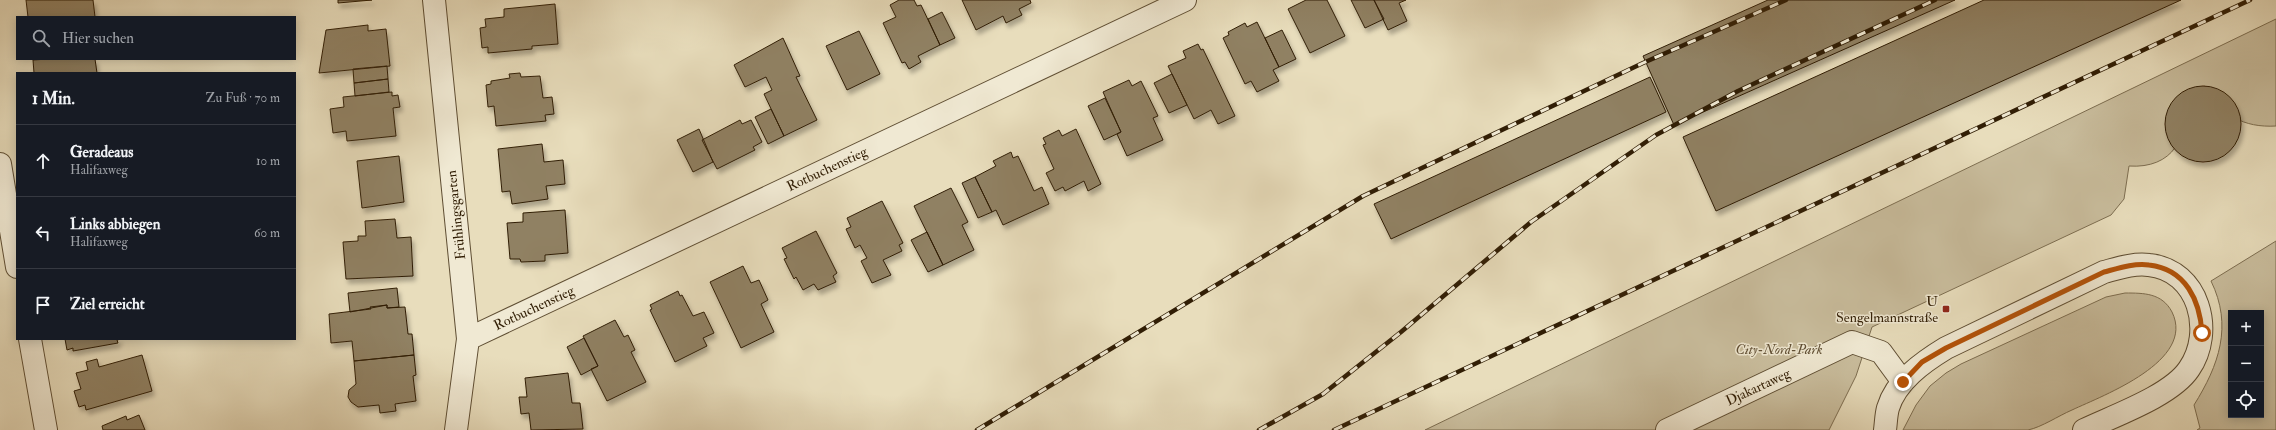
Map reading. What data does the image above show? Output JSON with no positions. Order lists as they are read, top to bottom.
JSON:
{
  "streets": {
    "street": ["Rotbuchenstieg", "Frühlingsgarten", "Djakartaweg"]
  },
  "crossings": [
    ["Rotbuchenstieg", "Frühlingsgarten"]
  ],
  "parks": ["City-Nord-Park"],
  "places": {
    "transit": ["U Sengelmannstraße"]
  },
  "page": {
    "search": "Hier suchen",
    "heading": ["1 Min.", "Zu Fuß · 70 m"],
    "list": [
      ["Geradeaus", "Halifaxweg", "10 m"],
      ["Links abbiegen", "Halifaxweg", "60 m"],
      "Ziel erreicht"
    ],
    "map_buttons": ["+", "−"]
  }
}
